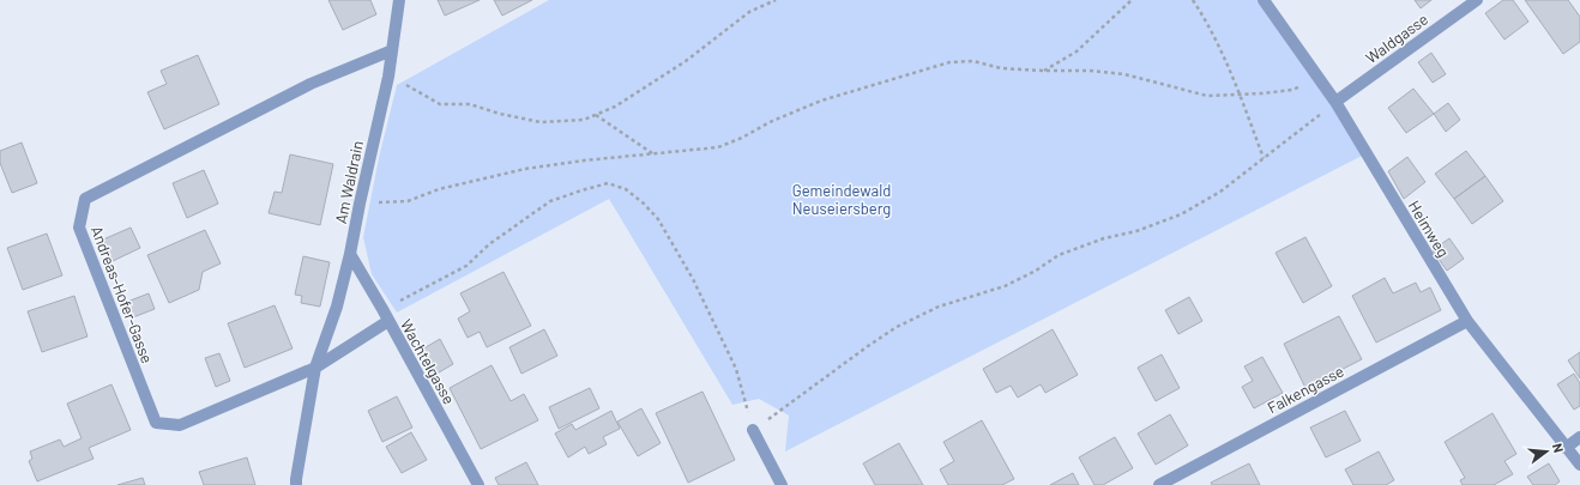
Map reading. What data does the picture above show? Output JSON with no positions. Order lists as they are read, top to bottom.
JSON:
{
  "streets": {
    "street": [
      "Waldgasse",
      "Am Waldrain",
      "Heimweg",
      "Andreas-Hofer-Gasse",
      "Wachtelgasse",
      "Falkengasse"
    ]
  },
  "crossings": [
    ["Waldgasse", "Heimweg"],
    ["Am Waldrain", "Andreas-Hofer-Gasse"],
    ["Am Waldrain", "Wachtelgasse"],
    ["Heimweg", "Falkengasse"],
    ["Andreas-Hofer-Gasse", "Wachtelgasse"]
  ],
  "parks": ["Gemeindewald Neuseiersberg"],
  "north": "right"
}
